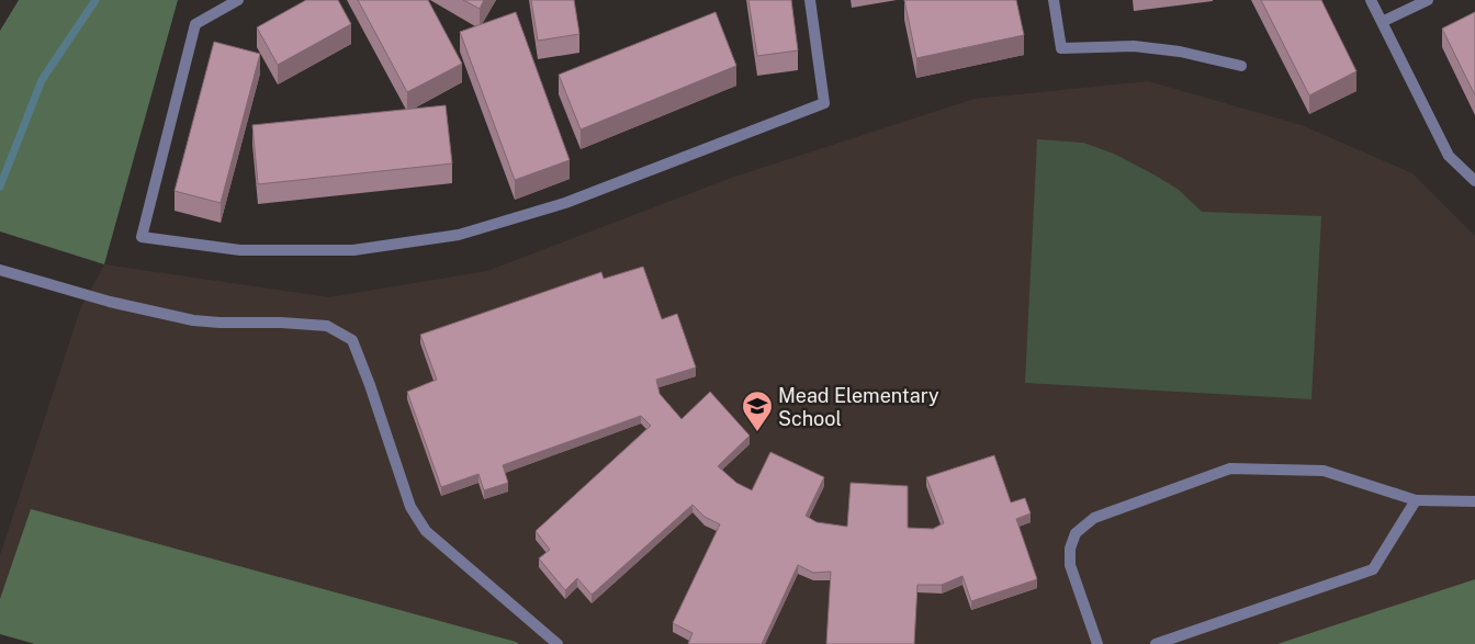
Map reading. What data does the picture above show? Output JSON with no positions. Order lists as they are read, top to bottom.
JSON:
{
  "places": {
    "school or university": ["Mead Elementary School"]
  }
}
